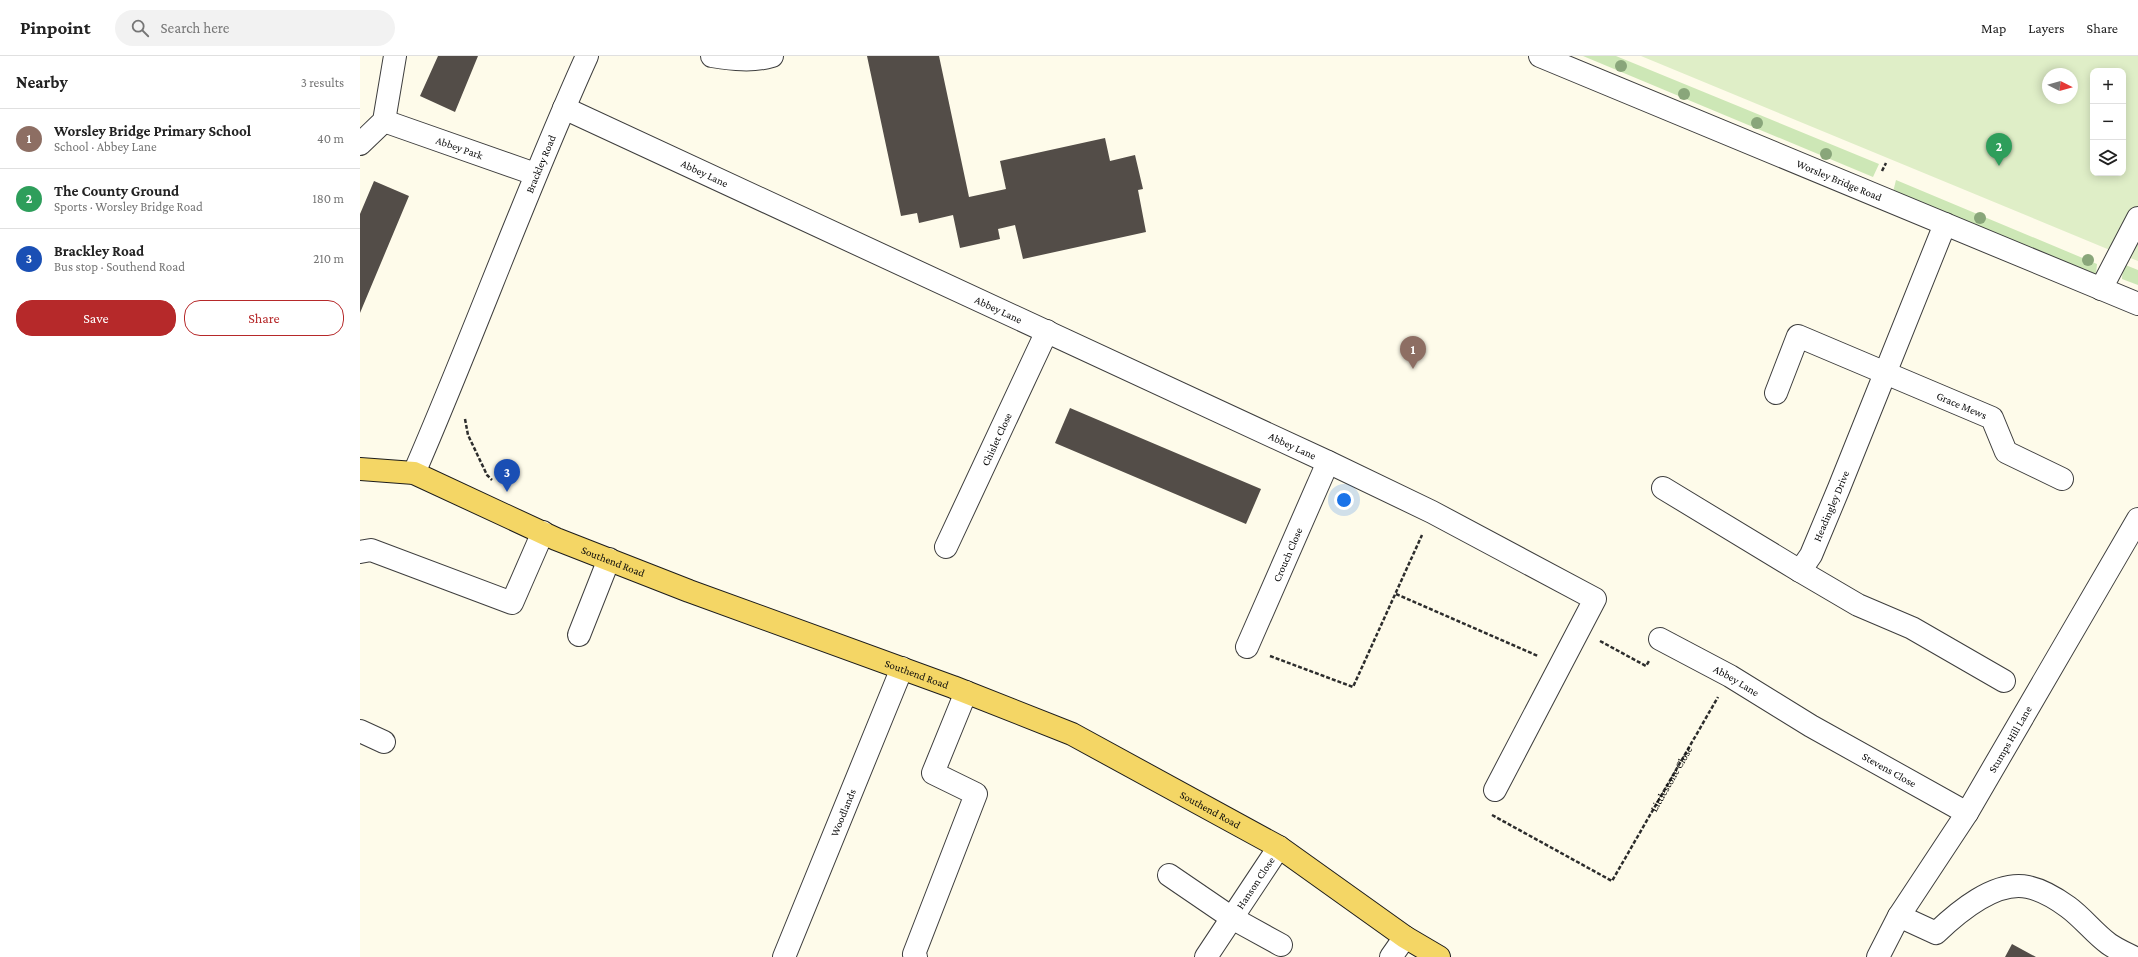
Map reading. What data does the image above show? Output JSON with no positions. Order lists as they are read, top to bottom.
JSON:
{
  "streets": {
    "main road": ["Southend Road"],
    "street": [
      "Abbey Park",
      "Brackley Road",
      "Abbey Lane",
      "Worsley Bridge Road",
      "Grace Mews",
      "Chislet Close",
      "Headingley Drive",
      "Crouch Close",
      "Stumps Hill Lane",
      "Stevens Close",
      "Woodlands",
      "Hanson Close"
    ],
    "path": ["Littlestone Close"]
  },
  "crossings": [
    ["Abbey Park", "Brackley Road"],
    ["Brackley Road", "Abbey Lane"],
    ["Brackley Road", "Southend Road"],
    ["Abbey Lane", "Chislet Close"],
    ["Abbey Lane", "Crouch Close"],
    ["Abbey Lane", "Stevens Close"],
    ["Abbey Lane", "Littlestone Close"],
    ["Worsley Bridge Road", "Headingley Drive"],
    ["Grace Mews", "Headingley Drive"],
    ["Southend Road", "Woodlands"],
    ["Southend Road", "Hanson Close"],
    ["Stumps Hill Lane", "Stevens Close"]
  ],
  "north": "right",
  "page": {
    "header": "Pinpoint",
    "search": "Search here",
    "nav": ["Map", "Layers", "Share"],
    "heading": ["Nearby", "3 results"],
    "map_buttons": ["+", "−"],
    "list": [
      {
        "mark": "1",
        "name": "Worsley Bridge Primary School",
        "note": "School · Abbey Lane",
        "value": "40 m"
      },
      {
        "mark": "2",
        "name": "The County Ground",
        "note": "Sports · Worsley Bridge Road",
        "value": "180 m"
      },
      {
        "mark": "3",
        "name": "Brackley Road",
        "note": "Bus stop · Southend Road",
        "value": "210 m"
      }
    ],
    "pins": ["2", "1", "3"],
    "buttons": ["Save", "Share"]
  }
}
